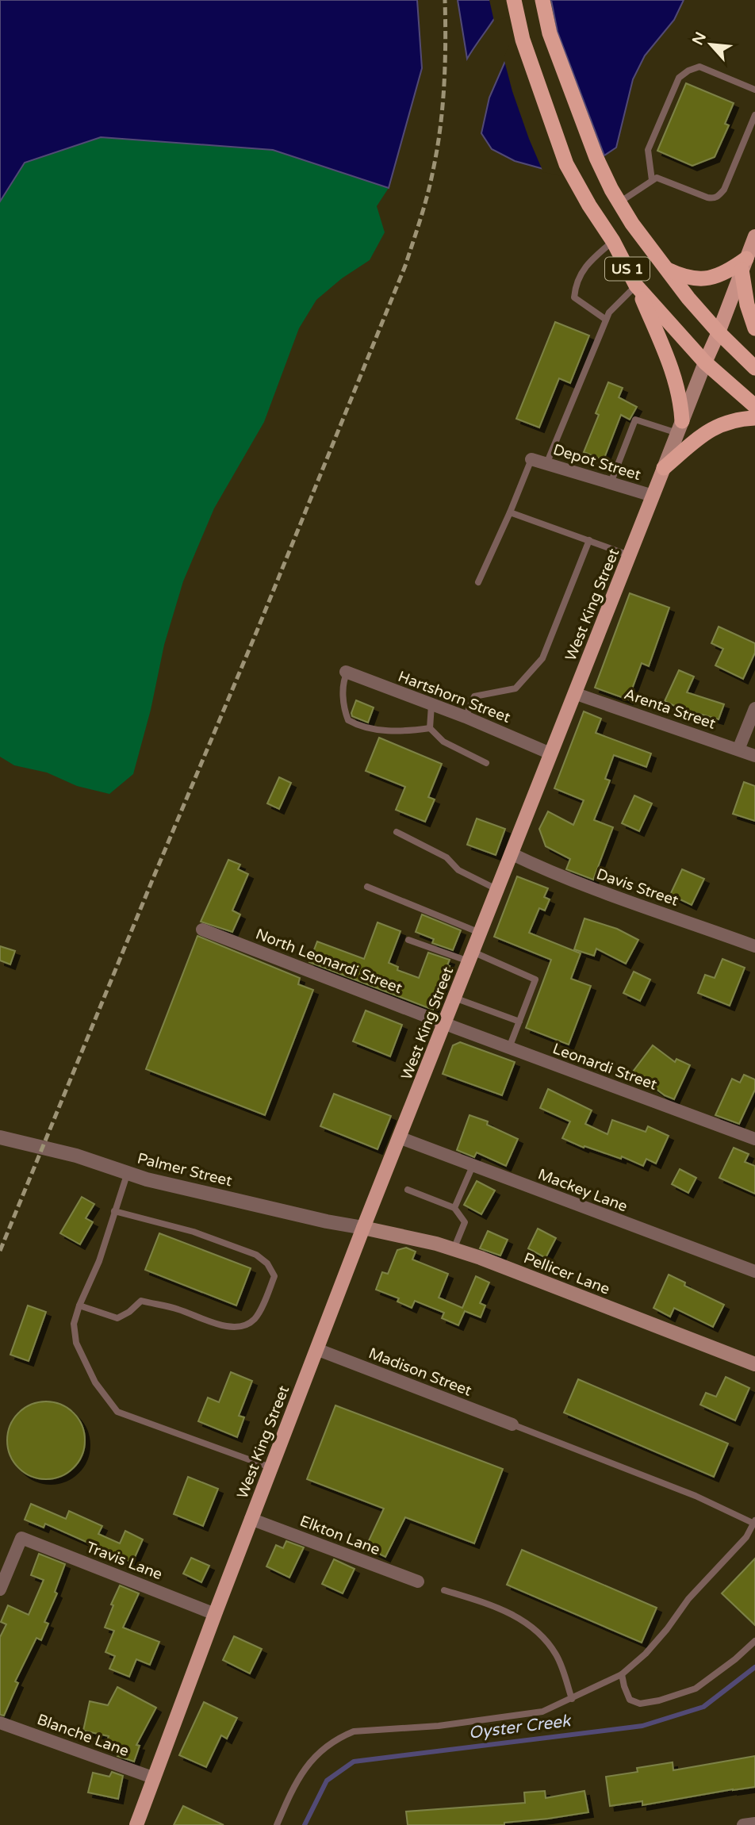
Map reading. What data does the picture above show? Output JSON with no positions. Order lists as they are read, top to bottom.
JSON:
{
  "streets": {
    "highway": ["US 1"],
    "main road": ["West King Street", "Pellicer Lane"],
    "street": [
      "Depot Street",
      "Hartshorn Street",
      "Arenta Street",
      "Davis Street",
      "North Leonardi Street",
      "Leonardi Street",
      "Palmer Street",
      "Mackey Lane",
      "Madison Street",
      "Elkton Lane",
      "Travis Lane",
      "Blanche Lane"
    ]
  },
  "crossings": [
    ["US 1", "West King Street"],
    ["Depot Street", "West King Street"],
    ["West King Street", "Hartshorn Street"],
    ["West King Street", "Arenta Street"],
    ["West King Street", "Davis Street"],
    ["West King Street", "North Leonardi Street"],
    ["West King Street", "Leonardi Street"],
    ["West King Street", "Palmer Street"],
    ["West King Street", "Mackey Lane"],
    ["West King Street", "Pellicer Lane"],
    ["West King Street", "Madison Street"],
    ["West King Street", "Elkton Lane"],
    ["West King Street", "Travis Lane"],
    ["West King Street", "Blanche Lane"],
    ["North Leonardi Street", "Leonardi Street"],
    ["Palmer Street", "Pellicer Lane"]
  ],
  "water": ["Oyster Creek"],
  "north": "top left"
}
